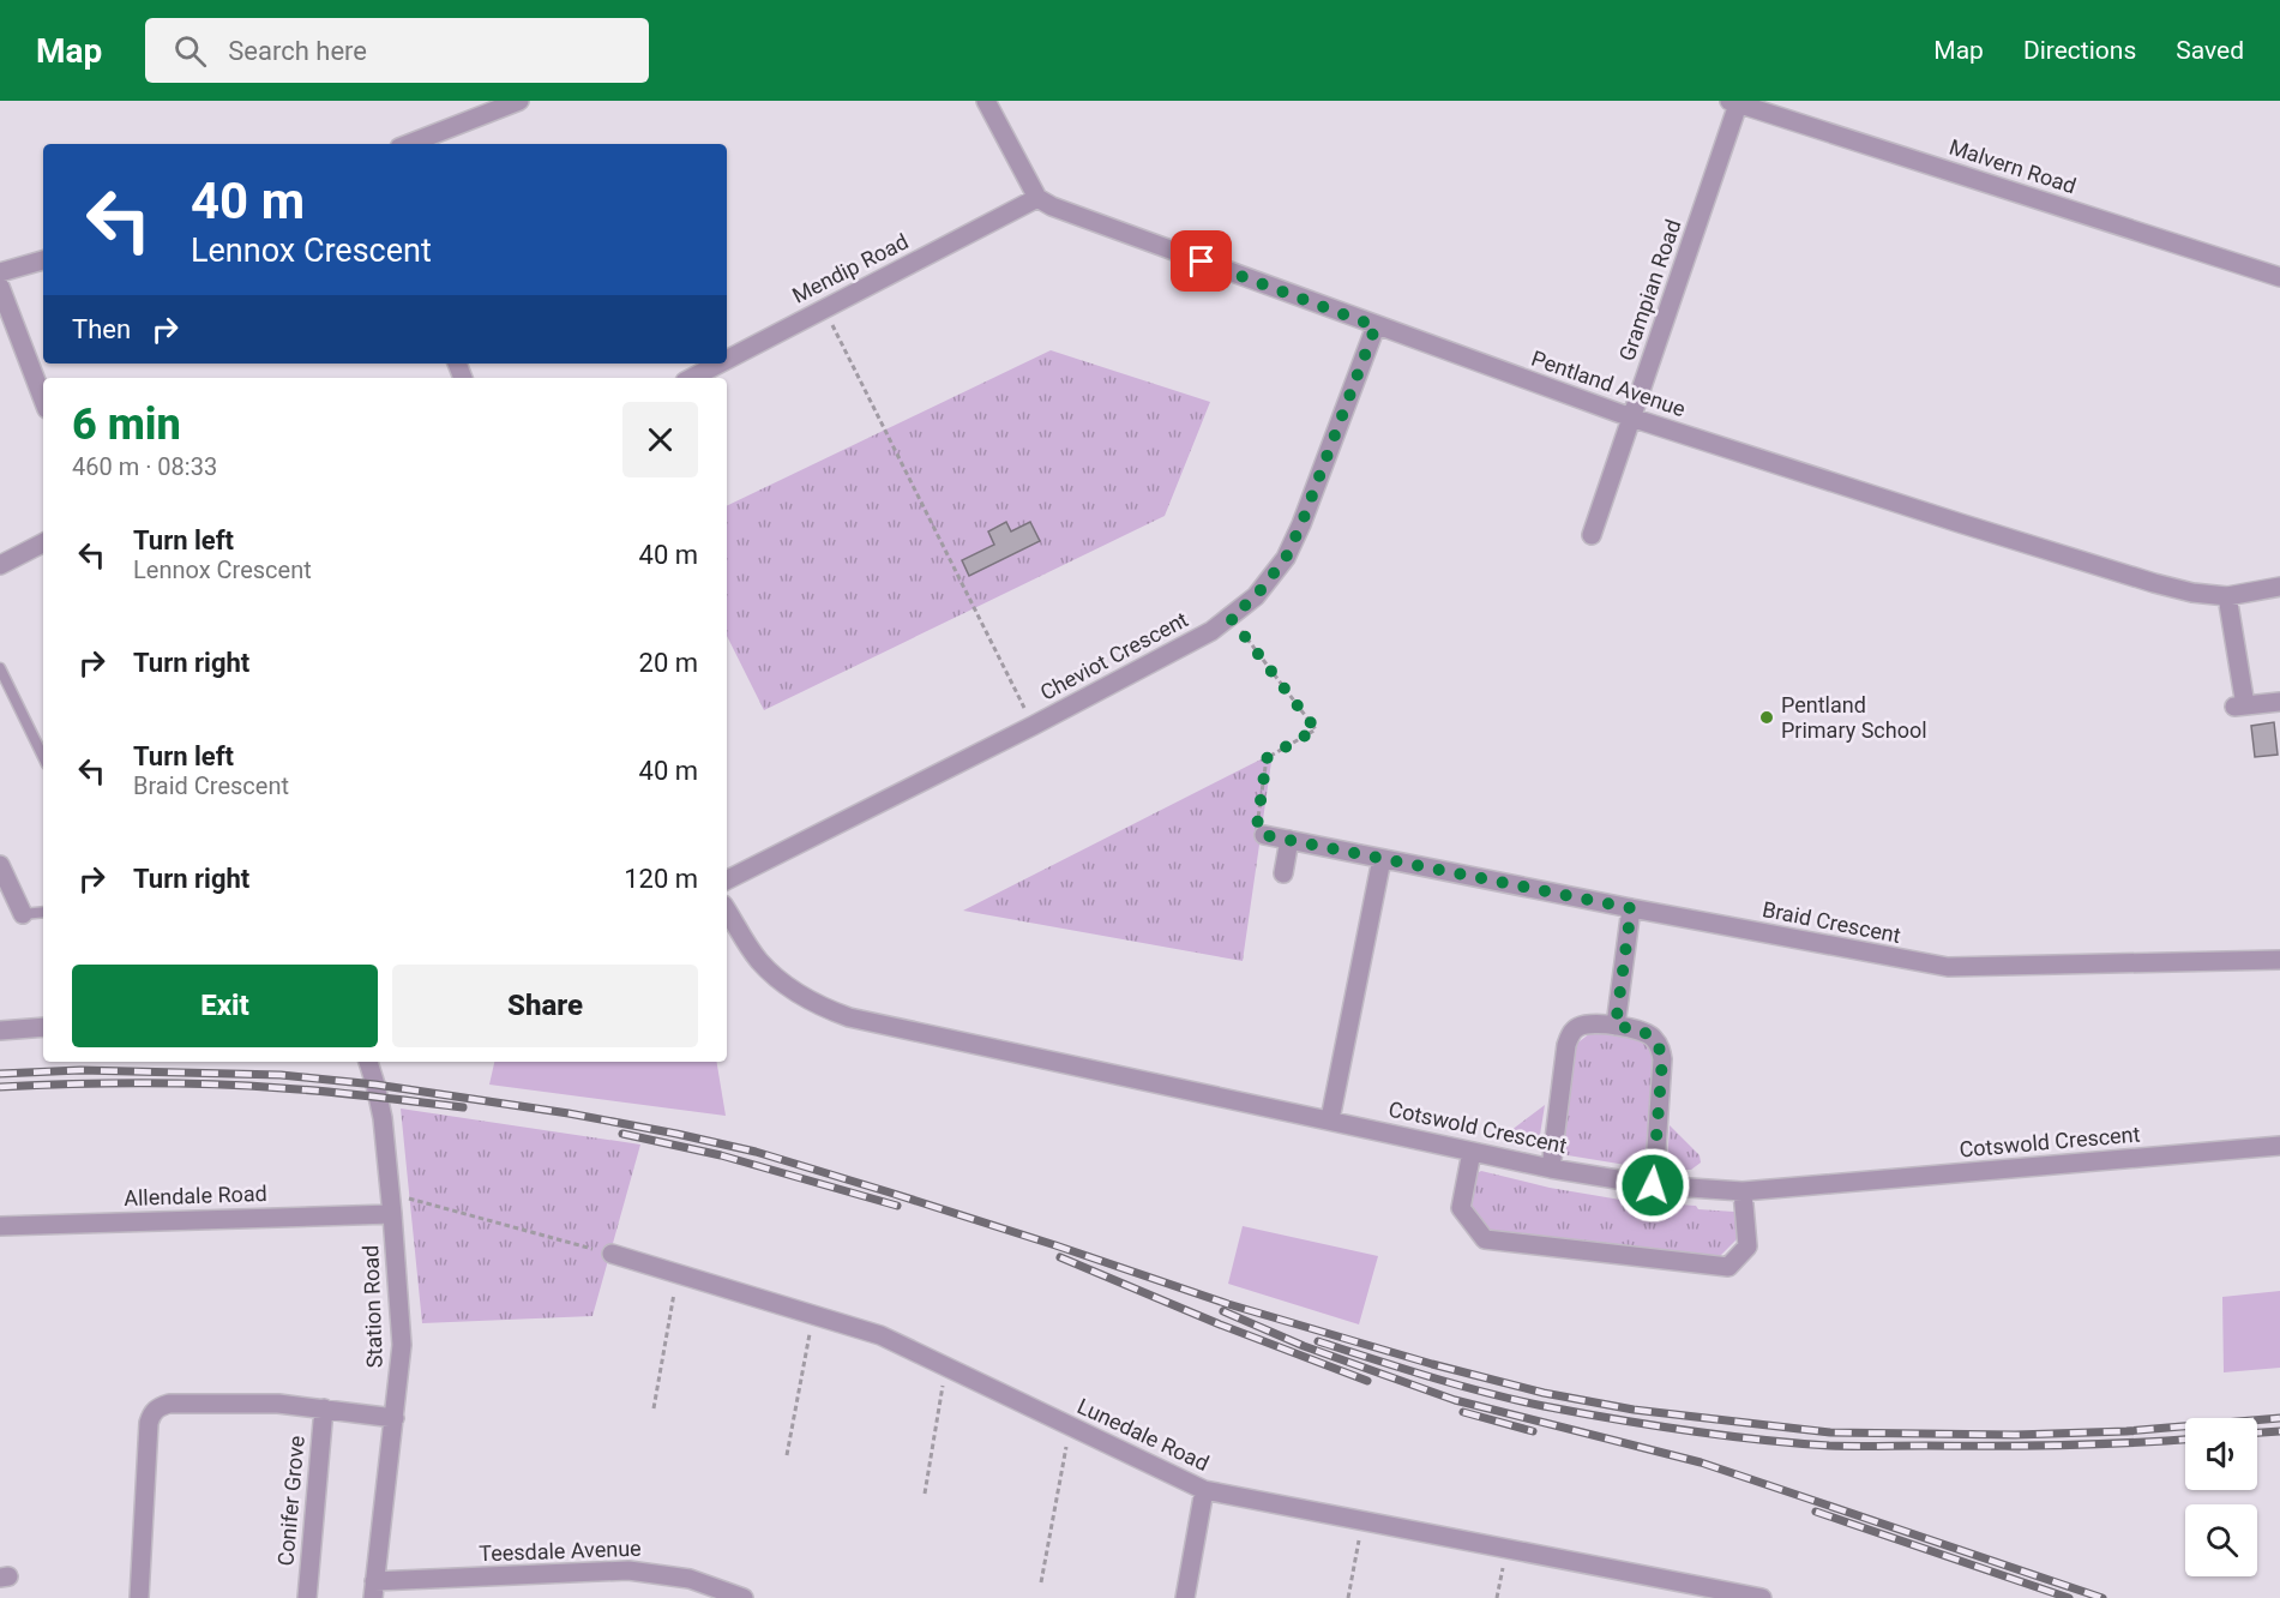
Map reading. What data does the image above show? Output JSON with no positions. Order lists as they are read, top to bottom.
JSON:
{
  "streets": {
    "street": [
      "Malvern Road",
      "Mendip Road",
      "Grampian Road",
      "Pentland Avenue",
      "Cheviot Crescent",
      "Braid Crescent",
      "Cotswold Crescent",
      "Allendale Road",
      "Station Road",
      "Lunedale Road",
      "Conifer Grove",
      "Teesdale Avenue"
    ]
  },
  "crossings": [
    ["Malvern Road", "Grampian Road"],
    ["Mendip Road", "Pentland Avenue"],
    ["Grampian Road", "Pentland Avenue"],
    ["Pentland Avenue", "Cheviot Crescent"],
    ["Allendale Road", "Station Road"],
    ["Station Road", "Teesdale Avenue"]
  ],
  "places": ["Pentland Primary School"],
  "page": {
    "header": "Map",
    "search": "Search here",
    "nav": ["Map", "Directions", "Saved"],
    "turn": ["40 m", "Lennox Crescent"],
    "then": "Then",
    "heading": ["6 min", "460 m · 08:33"],
    "list": [
      {
        "name": "Turn left",
        "note": "Lennox Crescent",
        "value": "40 m"
      },
      {
        "name": "Turn right",
        "value": "20 m"
      },
      {
        "name": "Turn left",
        "note": "Braid Crescent",
        "value": "40 m"
      },
      {
        "name": "Turn right",
        "value": "120 m"
      }
    ],
    "buttons": ["Exit", "Share"]
  }
}
